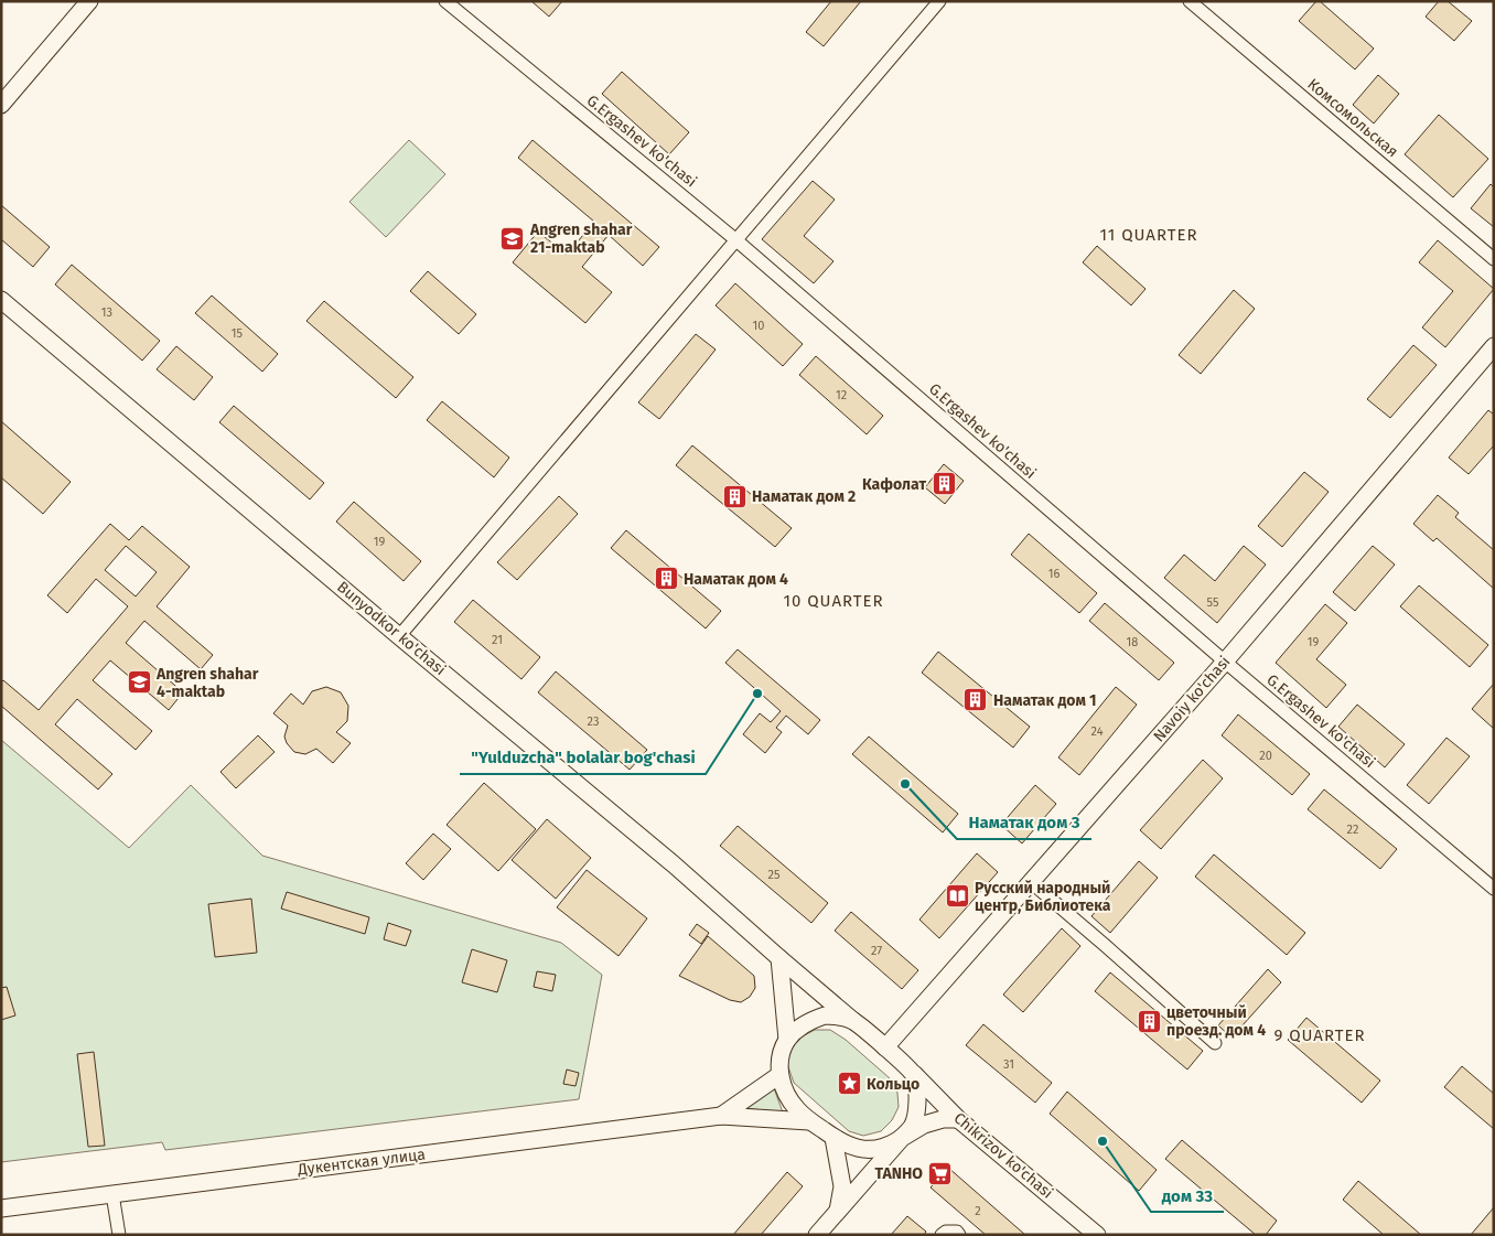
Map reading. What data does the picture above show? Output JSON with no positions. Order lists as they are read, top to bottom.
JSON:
{
  "streets": {
    "main road": [
      "Bunyodkor ko'chasi",
      "Navoiy ko'chasi",
      "Chikrizov ko'chasi",
      "Дукентская улица"
    ],
    "street": ["Комсомольская", "G.Ergashev ko'chasi"]
  },
  "crossings": [
    ["G.Ergashev ko'chasi", "Navoiy ko'chasi"],
    ["Navoiy ko'chasi", "Chikrizov ko'chasi"],
    ["Navoiy ko'chasi", "Дукентская улица"],
    ["Chikrizov ko'chasi", "Дукентская улица"]
  ],
  "districts": ["11 QUARTER", "10 QUARTER", "9 QUARTER"],
  "places": {
    "school or university": ["Angren shahar 21-maktab", "Angren shahar 4-maktab"],
    "building": [
      "Кафолат",
      "Наматак дом 2",
      "Наматак дом 4",
      "Наматак дом 1",
      "цветочный проезд. дом 4"
    ],
    "other": ["\"Yulduzcha\" bolalar bog'chasi", "Наматак дом 3", "дом 33"],
    "library": ["Русский народный центр, Библиотека"],
    "place": ["Кольцо"],
    "supermarket": ["TANHO"]
  },
  "house_numbers": [
    "13",
    "10",
    "15",
    "12",
    "19",
    "16",
    "55",
    "21",
    "18",
    "19",
    "23",
    "24",
    "20",
    "22",
    "25",
    "27",
    "31",
    "2"
  ]
}
